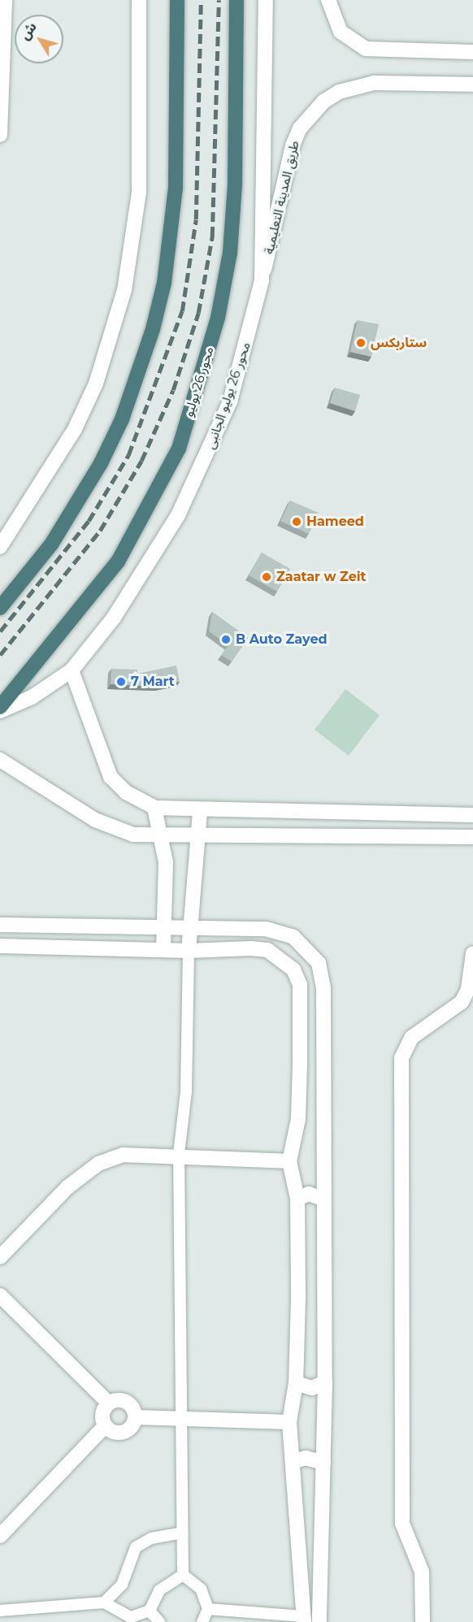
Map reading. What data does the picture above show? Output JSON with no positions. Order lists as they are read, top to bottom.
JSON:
{
  "streets": {
    "highway": ["محور 26 يوليو"],
    "street": ["طريق المدينة التعليمية", "محور 26 يوليو الجانبى"]
  },
  "crossings": [
    ["طريق المدينة التعليمية", "محور 26 يوليو الجانبى"]
  ],
  "places": [
    "ستاربكس",
    "Hameed",
    "Zaatar w Zeit",
    "B Auto Zayed",
    "7 Mart"
  ],
  "north": "top left"
}
